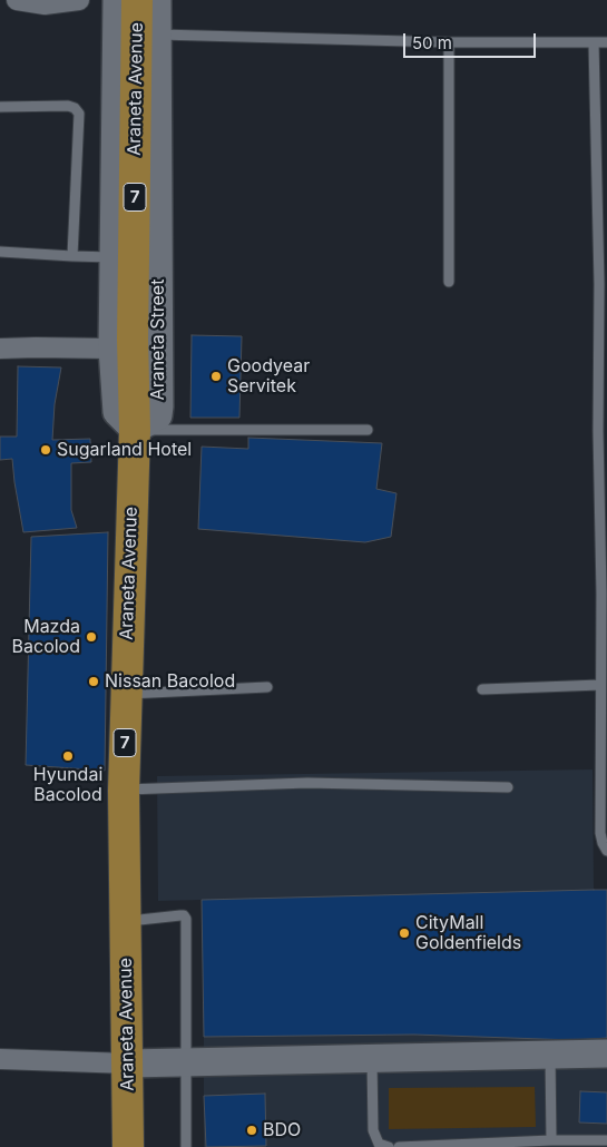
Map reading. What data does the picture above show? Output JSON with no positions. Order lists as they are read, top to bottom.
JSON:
{
  "streets": {
    "main road": ["Araneta Avenue", "7", "Araneta Street"]
  },
  "crossings": [
    ["Araneta Avenue", "7"],
    ["Araneta Avenue", "Araneta Street"],
    ["7", "Araneta Street"]
  ],
  "places": [
    "Goodyear Servitek",
    "Sugarland Hotel",
    "Mazda Bacolod",
    "Nissan Bacolod",
    "Hyundai Bacolod",
    "CityMall Goldenfields",
    "BDO"
  ],
  "scale_bar": "50 m"
}
